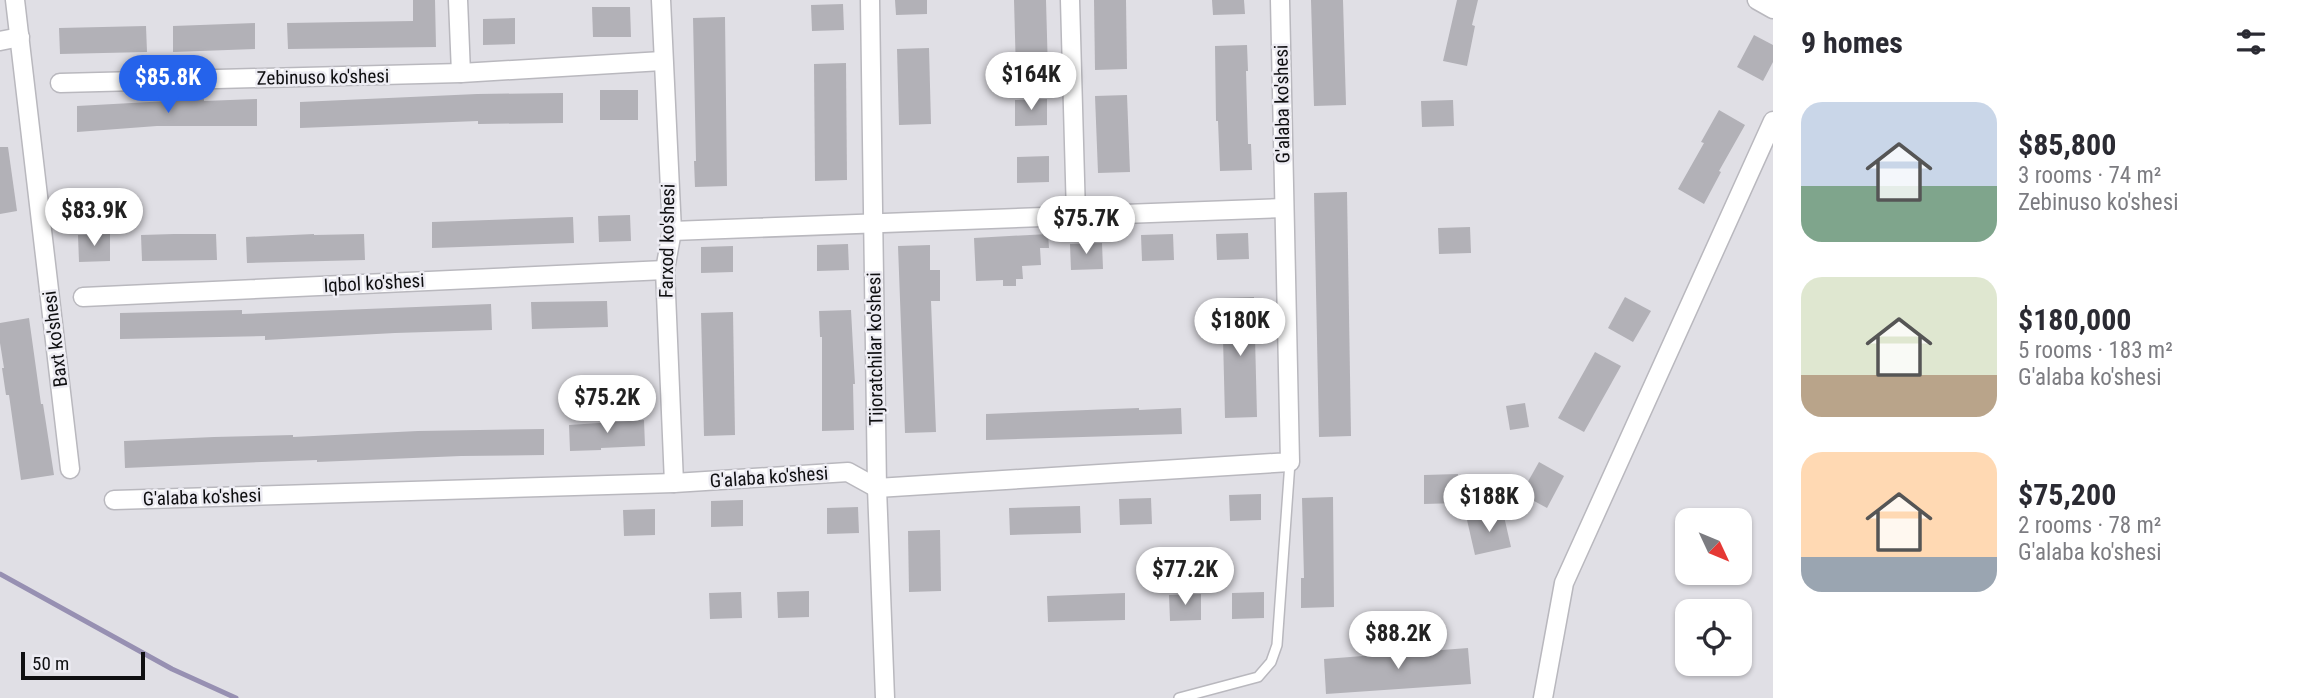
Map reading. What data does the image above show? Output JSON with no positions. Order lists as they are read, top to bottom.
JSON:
{
  "streets": {
    "street": [
      "Zebinuso ko'shesi",
      "G'alaba ko'shesi",
      "Farxod ko'shesi",
      "Iqbol ko'shesi",
      "Baxt ko'shesi",
      "Tijoratchilar ko'shesi"
    ]
  },
  "crossings": [
    ["Zebinuso ko'shesi", "Farxod ko'shesi"],
    ["G'alaba ko'shesi", "Farxod ko'shesi"],
    ["G'alaba ko'shesi", "Tijoratchilar ko'shesi"],
    ["Farxod ko'shesi", "Iqbol ko'shesi"]
  ],
  "scale_bar": "50 m",
  "north": "bottom right",
  "page": {
    "heading": "9 homes",
    "price": [
      "$164K",
      "$85.8K",
      "$83.9K",
      "$75.7K",
      "$180K",
      "$75.2K",
      "$188K",
      "$77.2K",
      "$88.2K"
    ],
    "list": [
      {
        "name": "$85,800",
        "note": "3 rooms · 74 m² · Zebinuso ko'shesi"
      },
      {
        "name": "$180,000",
        "note": "5 rooms · 183 m² · G'alaba ko'shesi"
      },
      {
        "name": "$75,200",
        "note": "2 rooms · 78 m² · G'alaba ko'shesi"
      }
    ],
    "scale": "50 m"
  }
}
